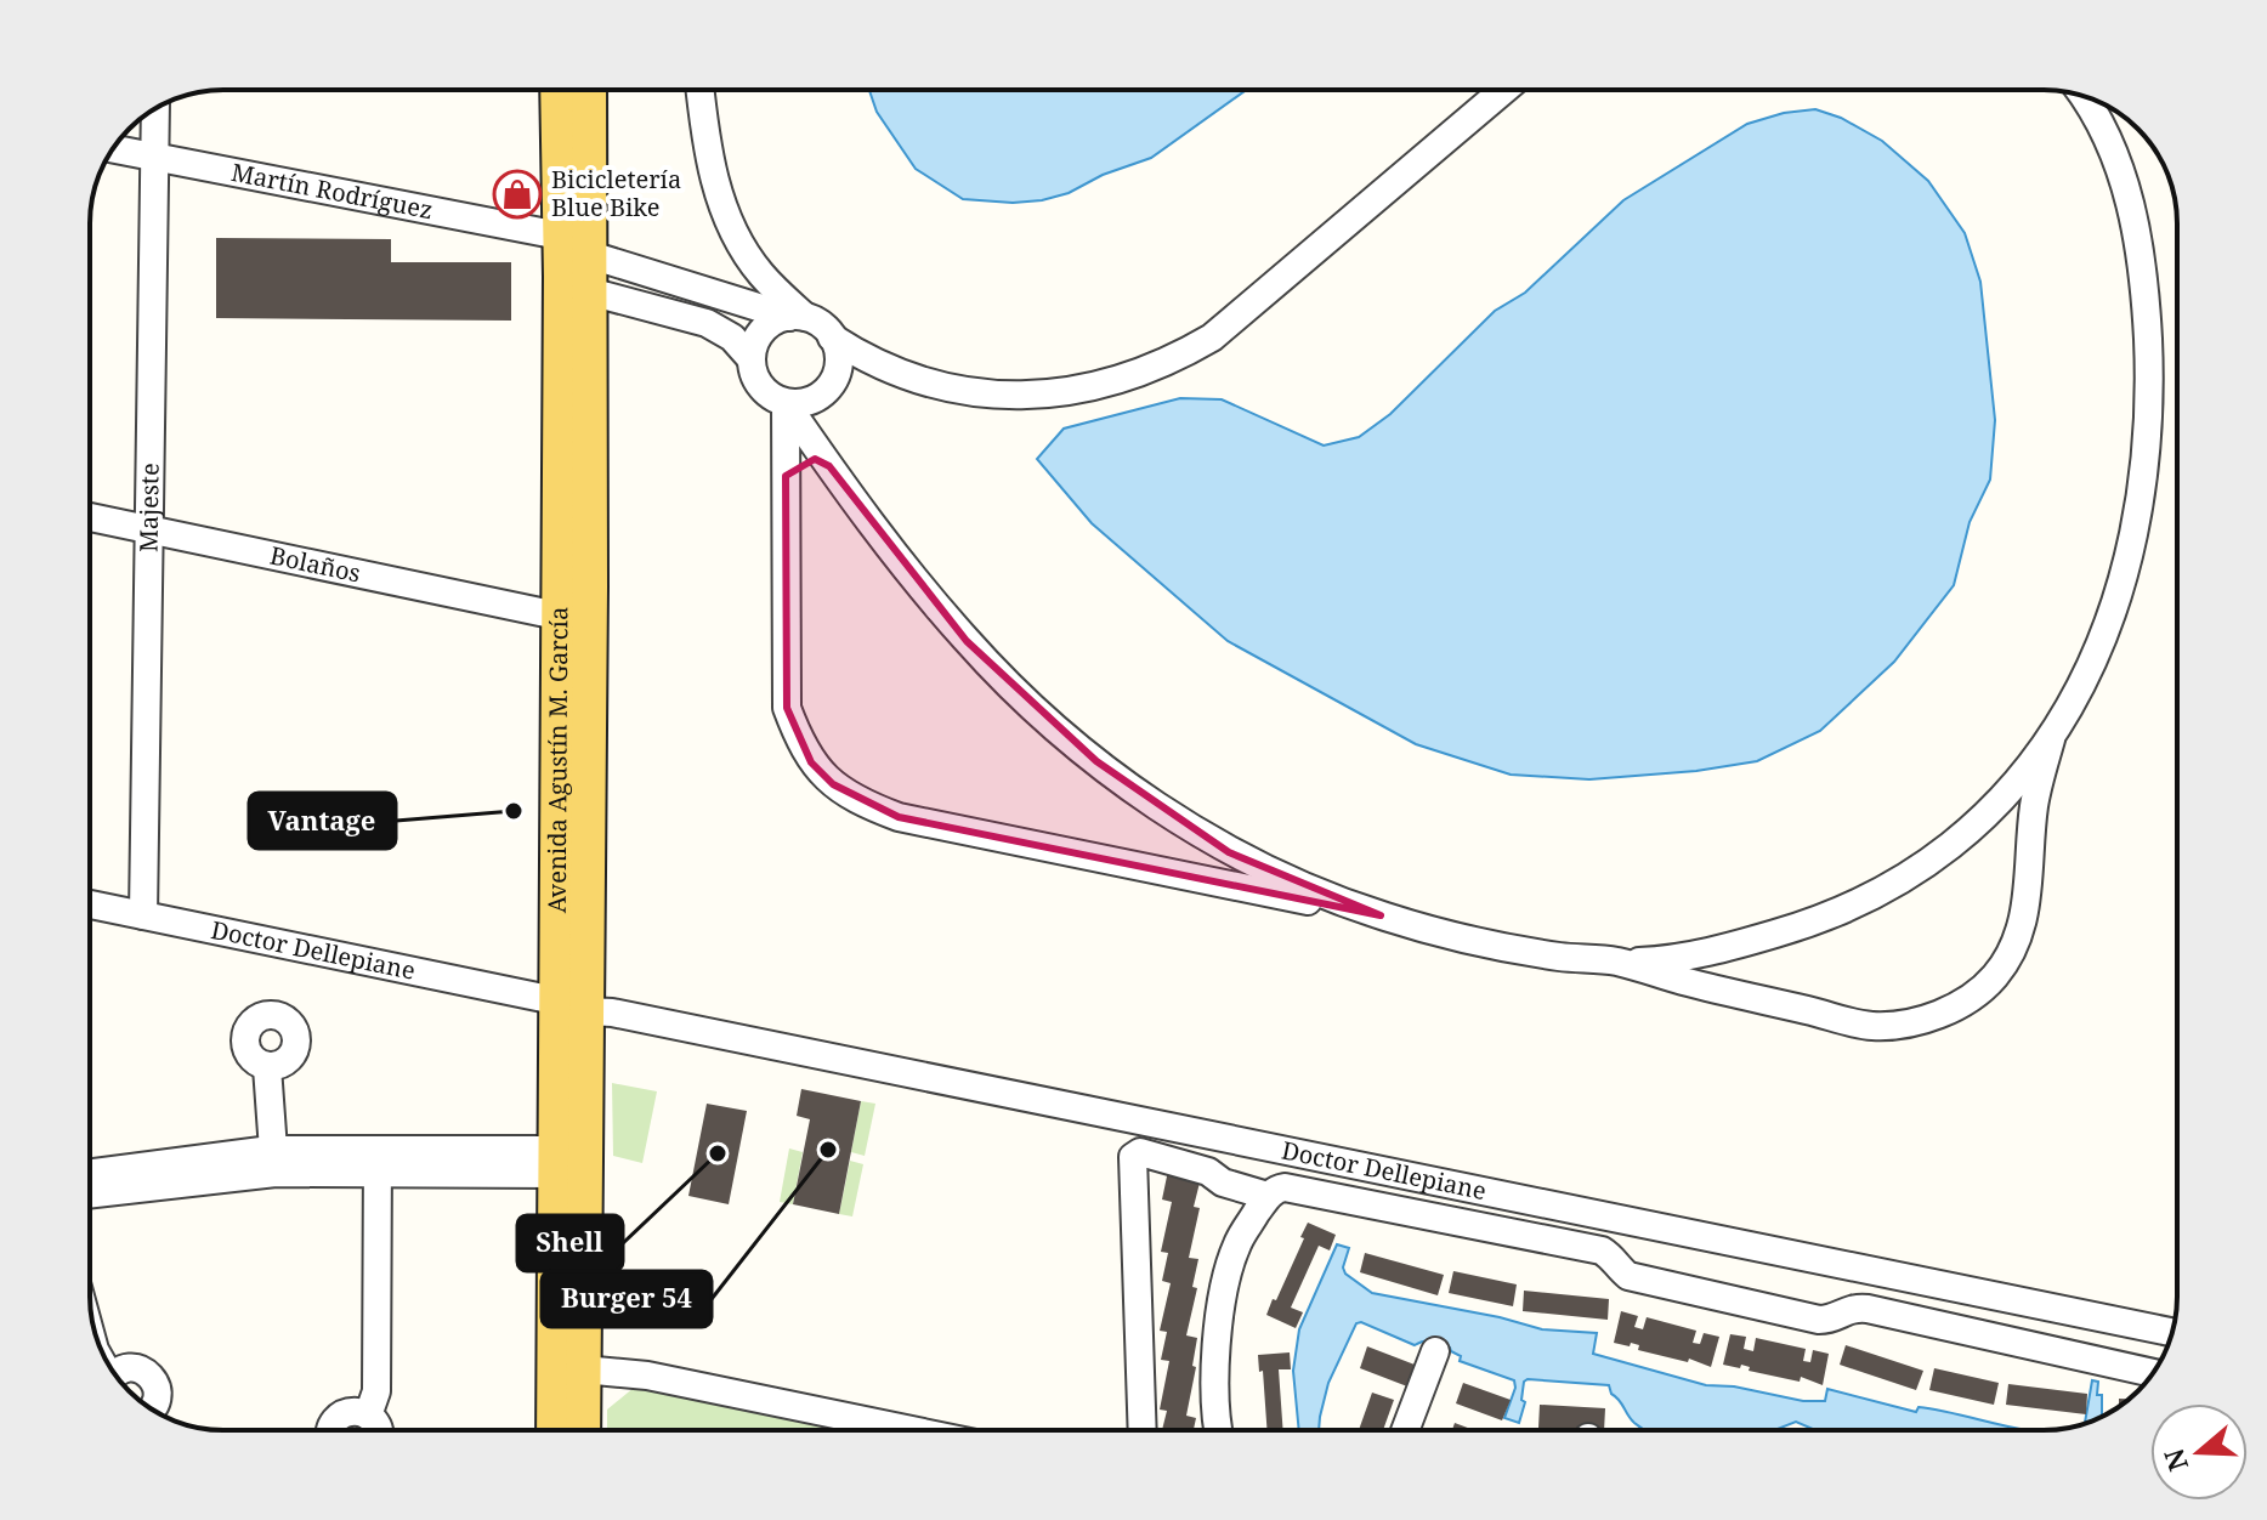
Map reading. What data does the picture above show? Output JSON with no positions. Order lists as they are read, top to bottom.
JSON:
{
  "streets": {
    "main road": ["Avenida Agustín M. García"],
    "street": [
      "Martín Rodríguez",
      "Majeste",
      "Bolaños",
      "Doctor Dellepiane"
    ]
  },
  "crossings": [
    ["Martín Rodríguez", "Majeste"],
    ["Martín Rodríguez", "Avenida Agustín M. García"],
    ["Majeste", "Bolaños"],
    ["Majeste", "Doctor Dellepiane"],
    ["Bolaños", "Avenida Agustín M. García"],
    ["Avenida Agustín M. García", "Doctor Dellepiane"]
  ],
  "places": {
    "shop": ["Bicicletería Blue Bike"],
    "other": ["Vantage", "Burger 54", "Shell"]
  },
  "north": "left"
}
